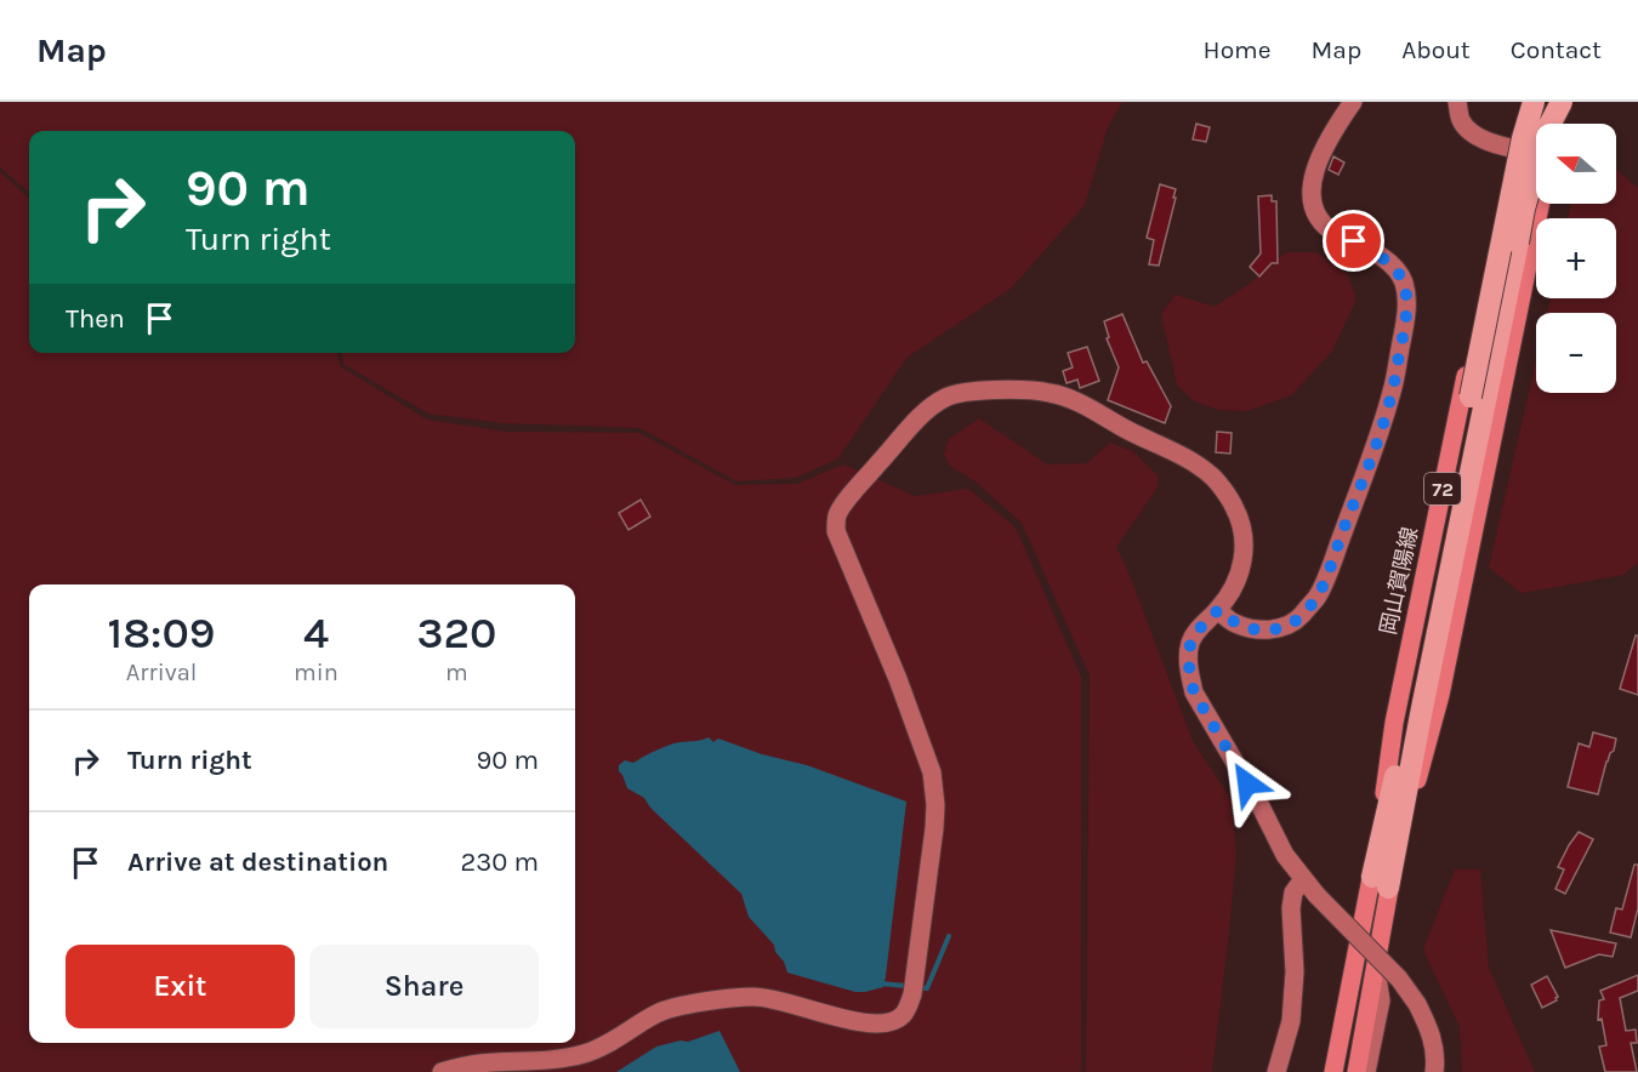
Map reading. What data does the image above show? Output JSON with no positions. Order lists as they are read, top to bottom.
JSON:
{
  "streets": {
    "highway": ["72"],
    "main road": ["岡山賀陽線"]
  },
  "crossings": [
    ["72", "岡山賀陽線"]
  ],
  "north": "left",
  "page": {
    "header": "Map",
    "nav": [
      "Home",
      "Map",
      "About",
      "Contact"
    ],
    "map_buttons": ["+", "−"],
    "turn": ["90 m", "Turn right"],
    "then": "Then",
    "eta": [
      "18:09",
      "Arrival",
      "4",
      "min",
      "320",
      "m"
    ],
    "list": [
      {
        "name": "Turn right",
        "value": "90 m"
      },
      {
        "name": "Arrive at destination",
        "value": "230 m"
      }
    ],
    "buttons": ["Exit", "Share"]
  }
}
